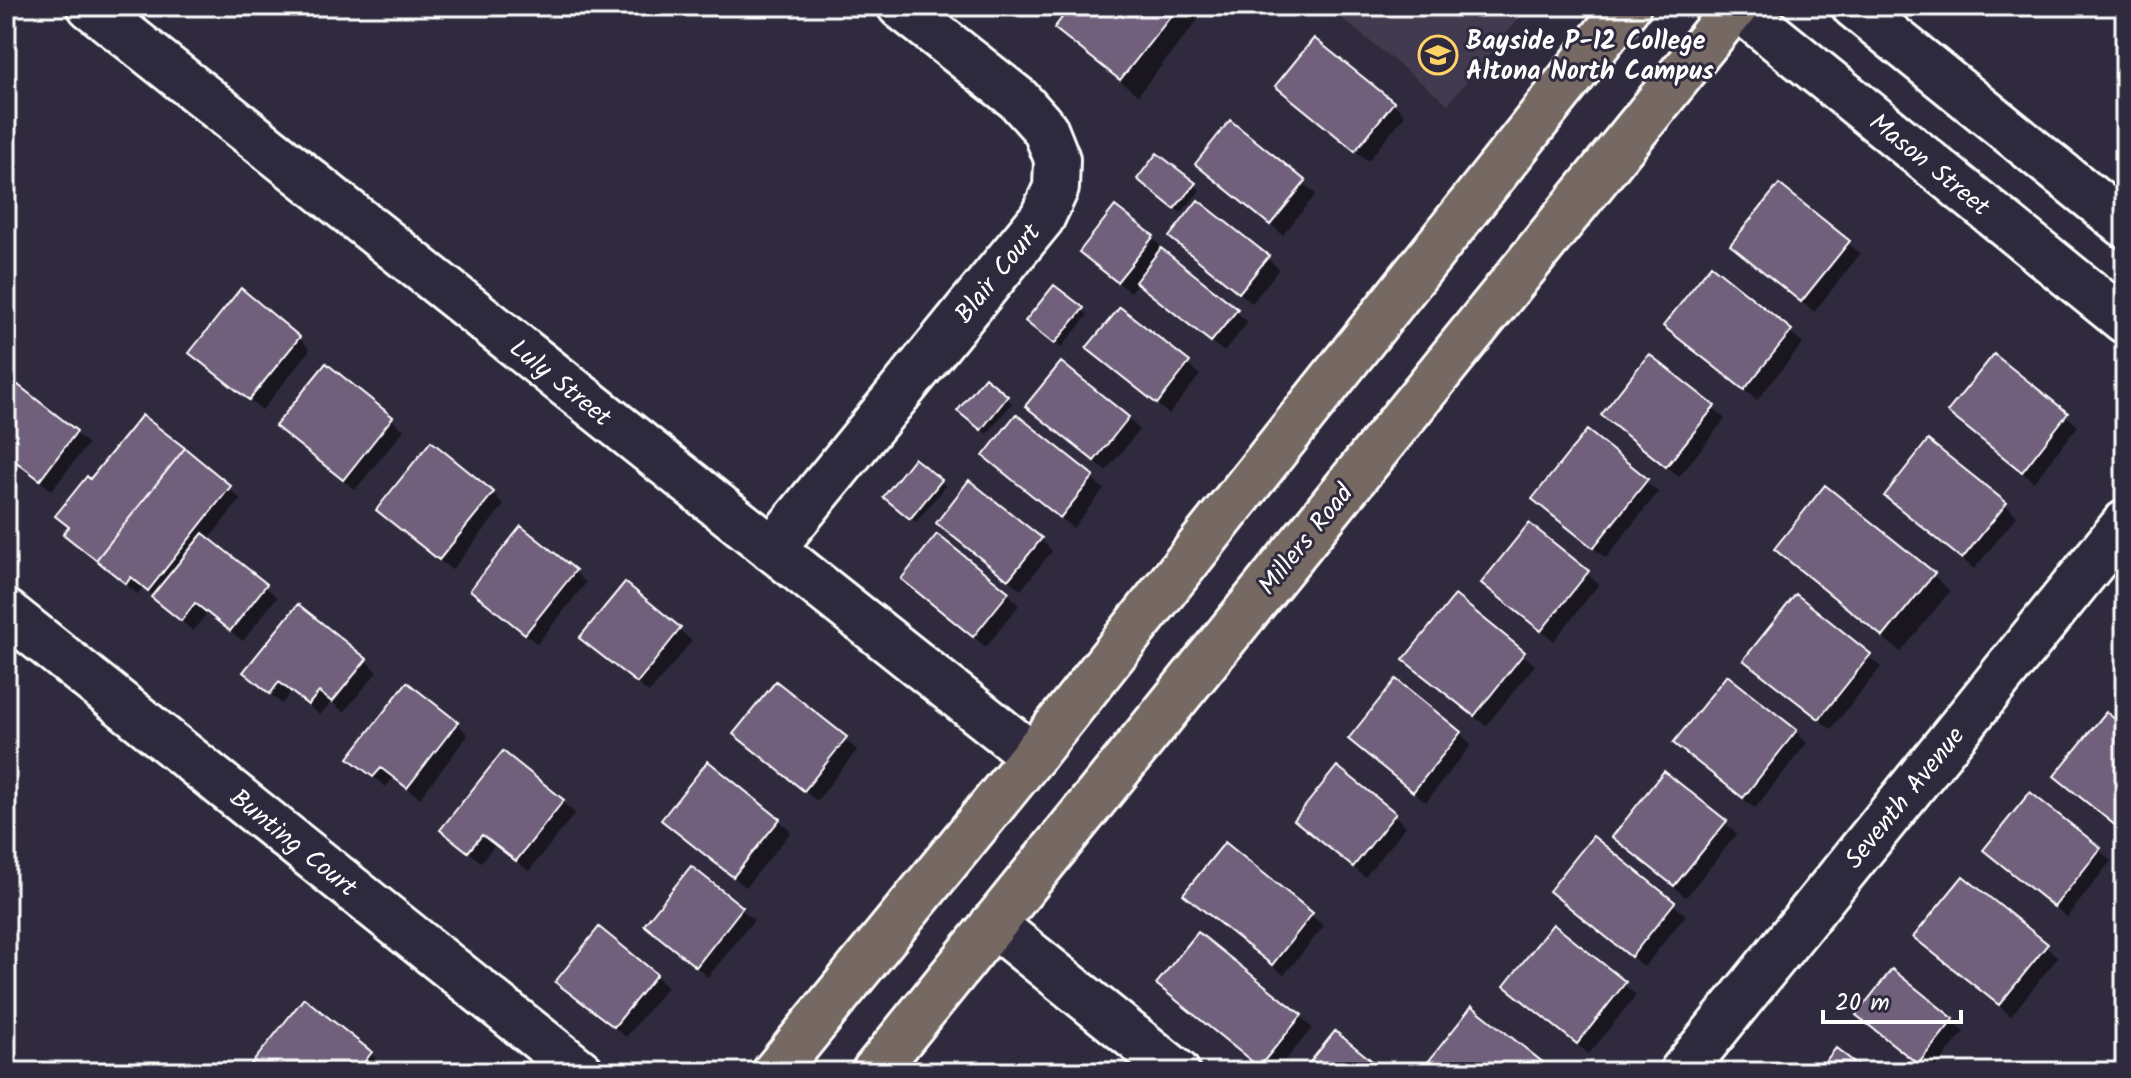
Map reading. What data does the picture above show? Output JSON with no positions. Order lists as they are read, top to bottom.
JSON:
{
  "streets": {
    "main road": ["Millers Road"],
    "street": [
      "Mason Street",
      "Blair Court",
      "Luly Street",
      "Seventh Avenue",
      "Bunting Court"
    ]
  },
  "crossings": [
    ["Mason Street", "Millers Road"],
    ["Blair Court", "Luly Street"]
  ],
  "places": {
    "school or university": ["Bayside P-12 College Altona North Campus"]
  },
  "scale_bar": "20 m"
}
